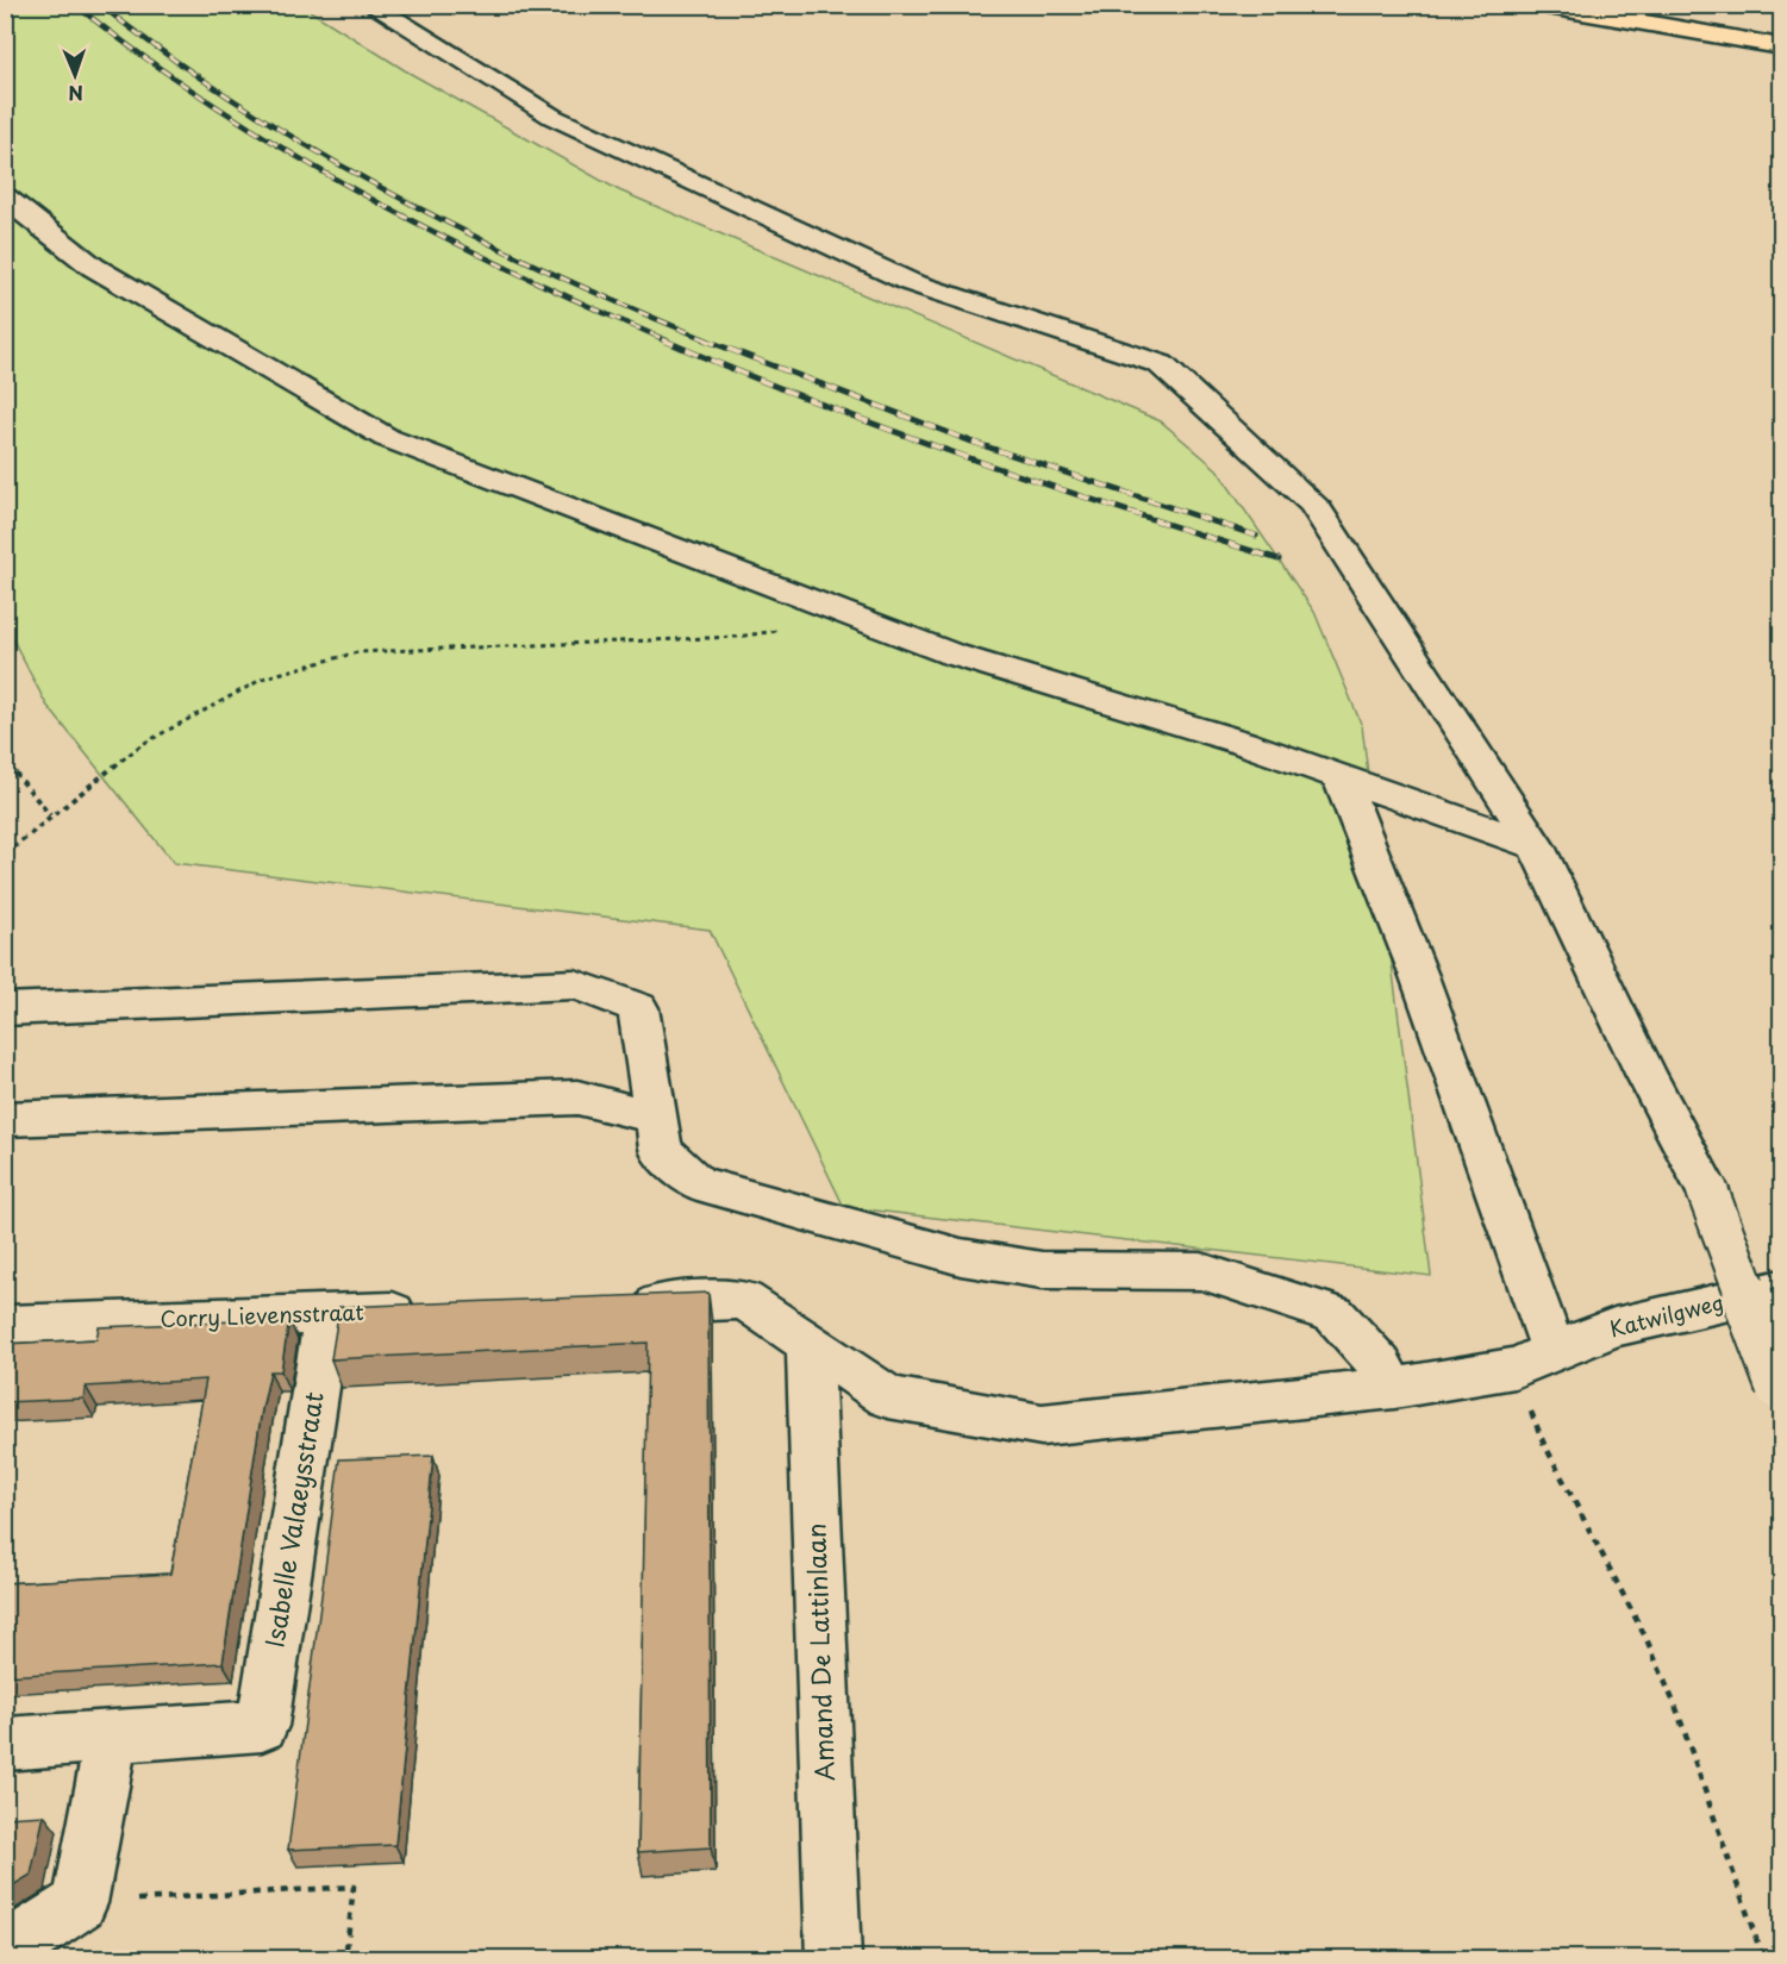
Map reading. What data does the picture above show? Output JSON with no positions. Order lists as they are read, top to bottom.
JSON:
{
  "streets": {
    "street": [
      "Corry Lievensstraat",
      "Katwilgweg",
      "Isabelle Valaeysstraat",
      "Amand De Lattinlaan"
    ]
  },
  "crossings": [
    ["Corry Lievensstraat", "Isabelle Valaeysstraat"],
    ["Katwilgweg", "Amand De Lattinlaan"]
  ],
  "north": "bottom"
}
